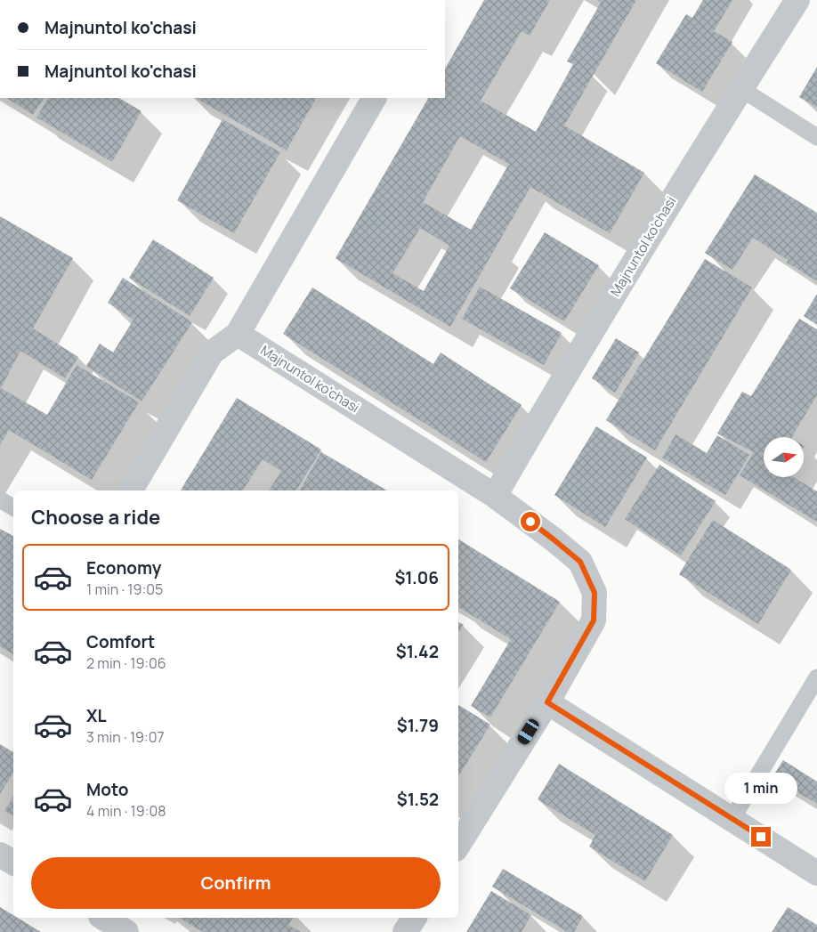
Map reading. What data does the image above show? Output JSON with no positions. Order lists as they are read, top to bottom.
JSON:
{
  "streets": {
    "street": ["Majnuntol ko'chasi"]
  },
  "north": "right",
  "page": {
    "banner": ["Majnuntol ko'chasi", "Majnuntol ko'chasi"],
    "heading": "Choose a ride",
    "list": [
      {
        "name": "Economy",
        "note": "1 min · 19:05",
        "value": "$1.06"
      },
      {
        "name": "Comfort",
        "note": "2 min · 19:06",
        "value": "$1.42"
      },
      {
        "name": "XL",
        "note": "3 min · 19:07",
        "value": "$1.79"
      },
      {
        "name": "Moto",
        "note": "4 min · 19:08",
        "value": "$1.52"
      }
    ],
    "bubble": "1 min",
    "buttons": "Confirm"
  }
}
